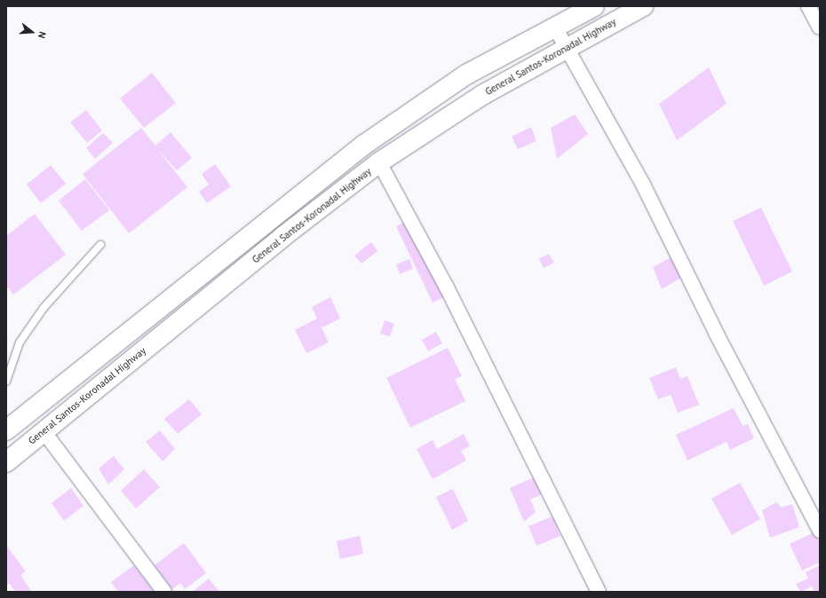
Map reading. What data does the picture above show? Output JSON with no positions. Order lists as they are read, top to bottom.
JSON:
{
  "streets": {
    "highway": ["General Santos-Koronadal Highway"]
  },
  "north": "right"
}
